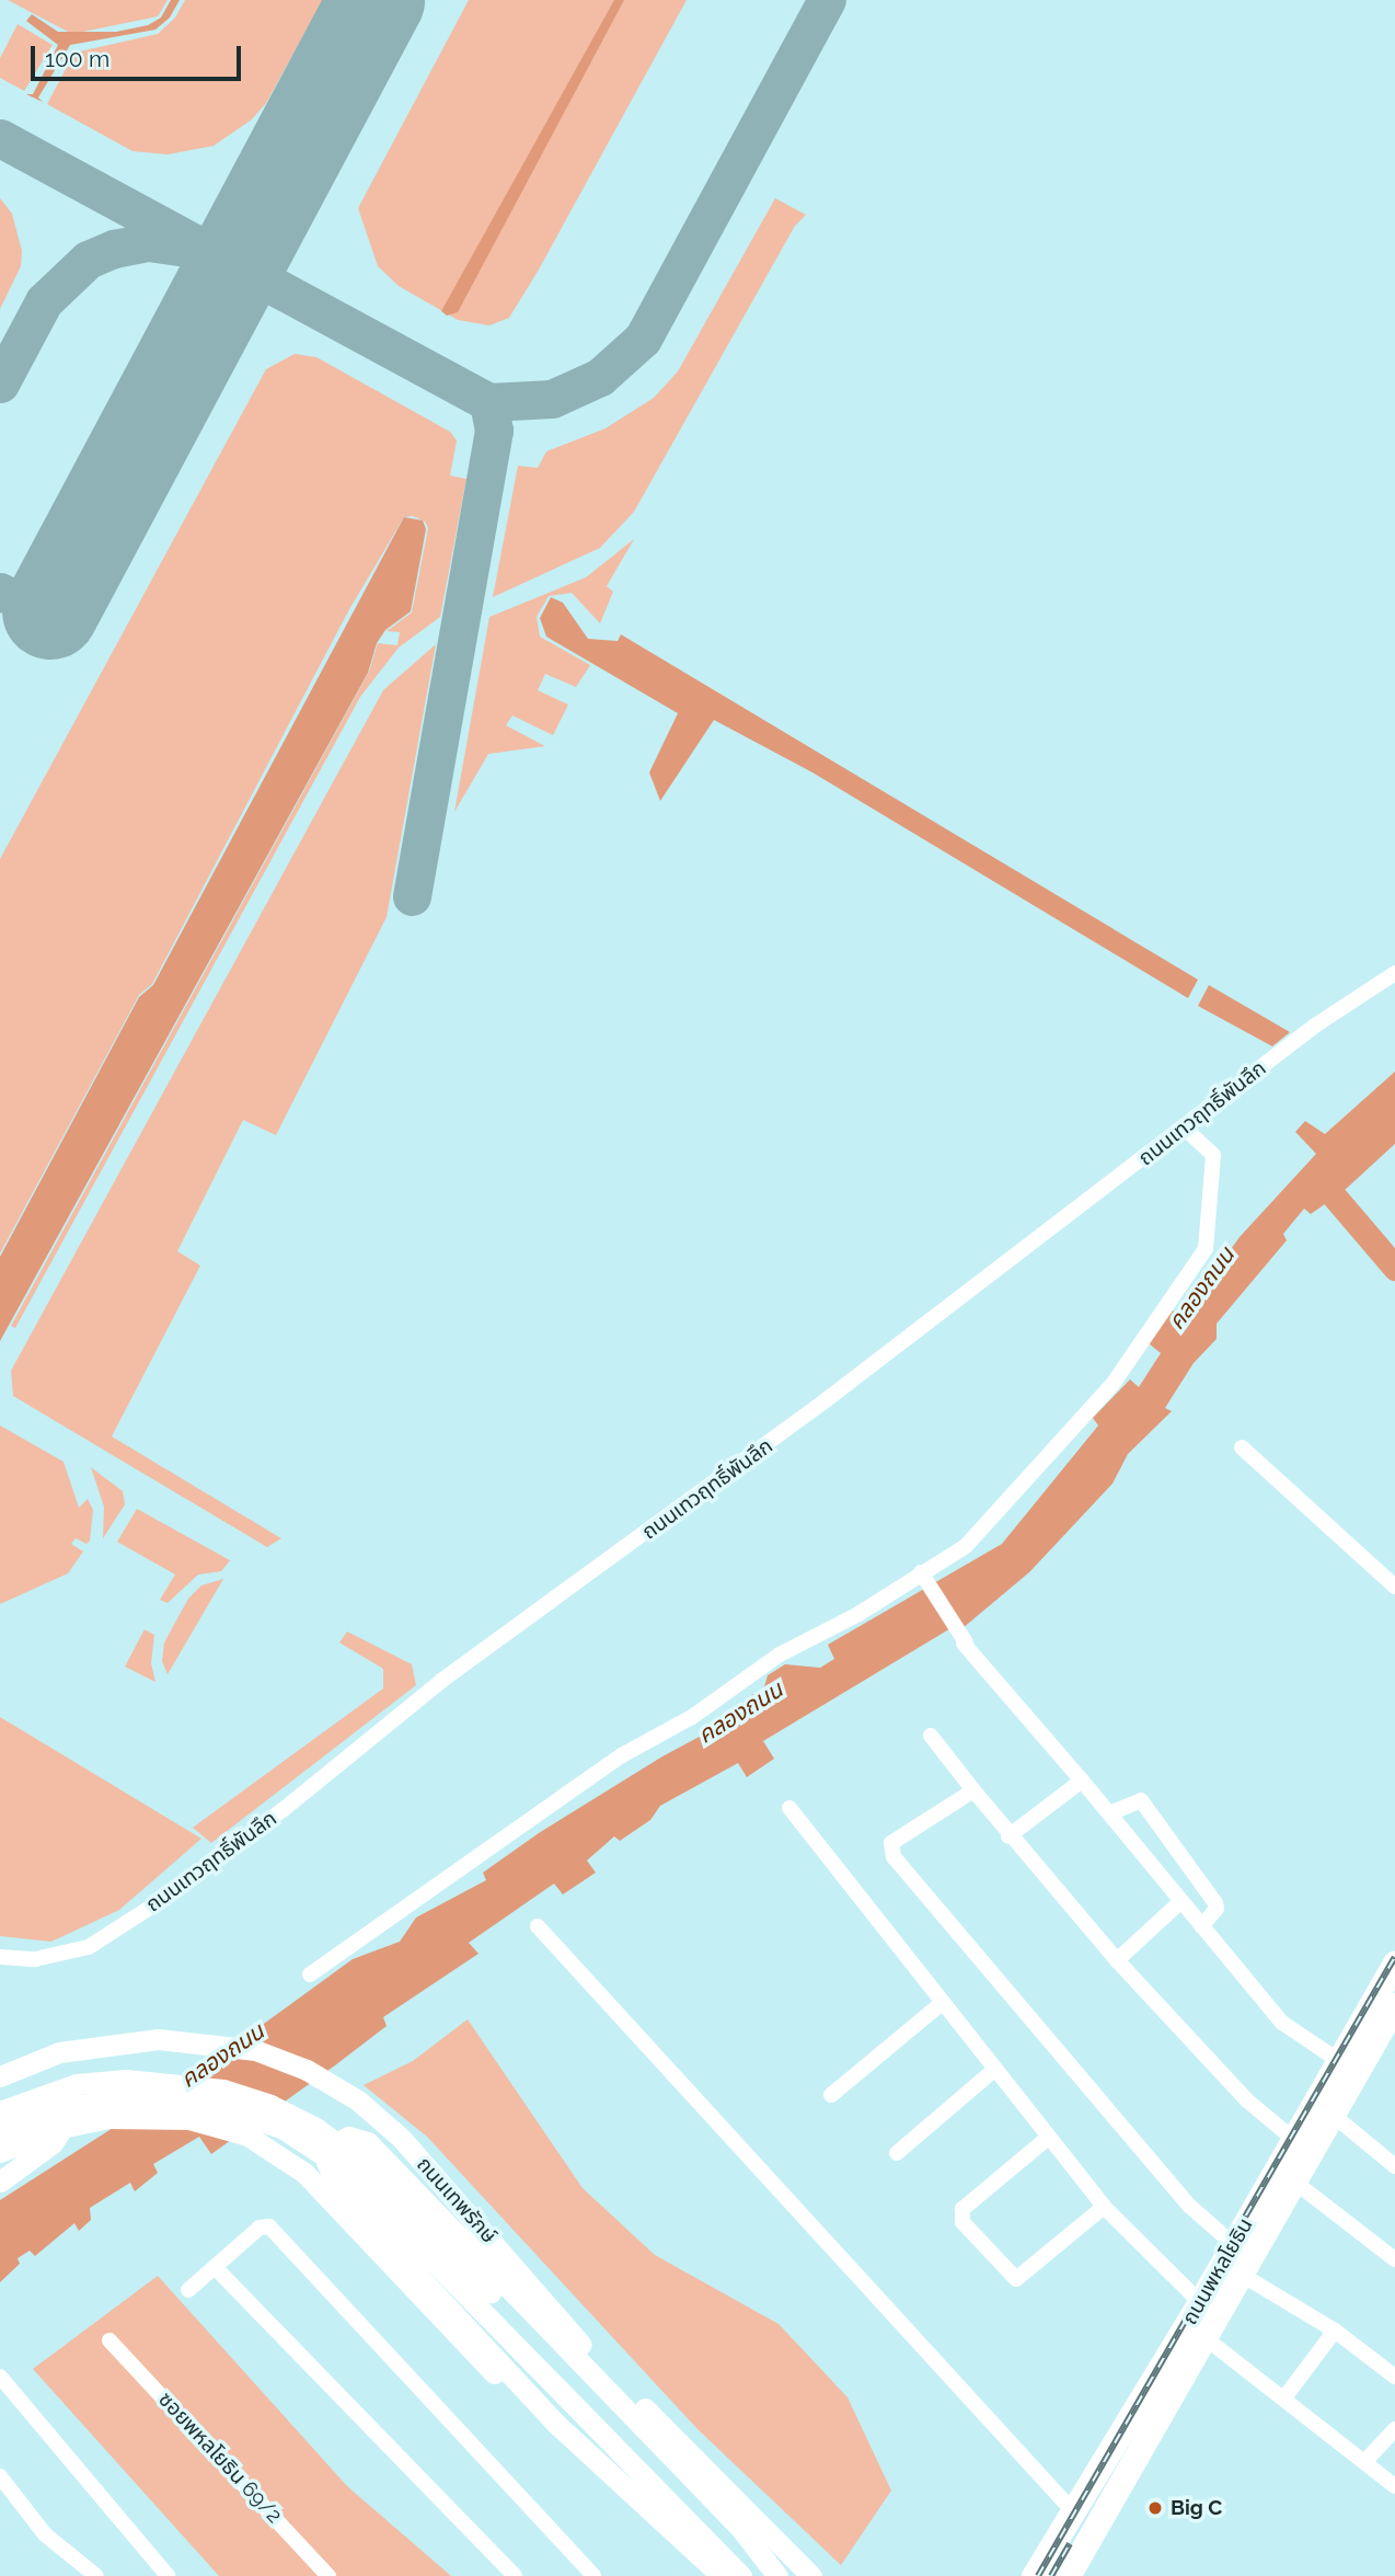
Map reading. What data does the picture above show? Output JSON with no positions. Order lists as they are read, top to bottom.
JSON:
{
  "streets": {
    "main road": ["ถนนเทพรักษ์", "ถนนพหลโยธิน"],
    "street": ["ถนนเทวฤทธิ์พันลึก", "ซอยพหลโยธิน 69/2"]
  },
  "water": ["คลองถนน"],
  "places": ["Big C"],
  "scale_bar": "100 m"
}
